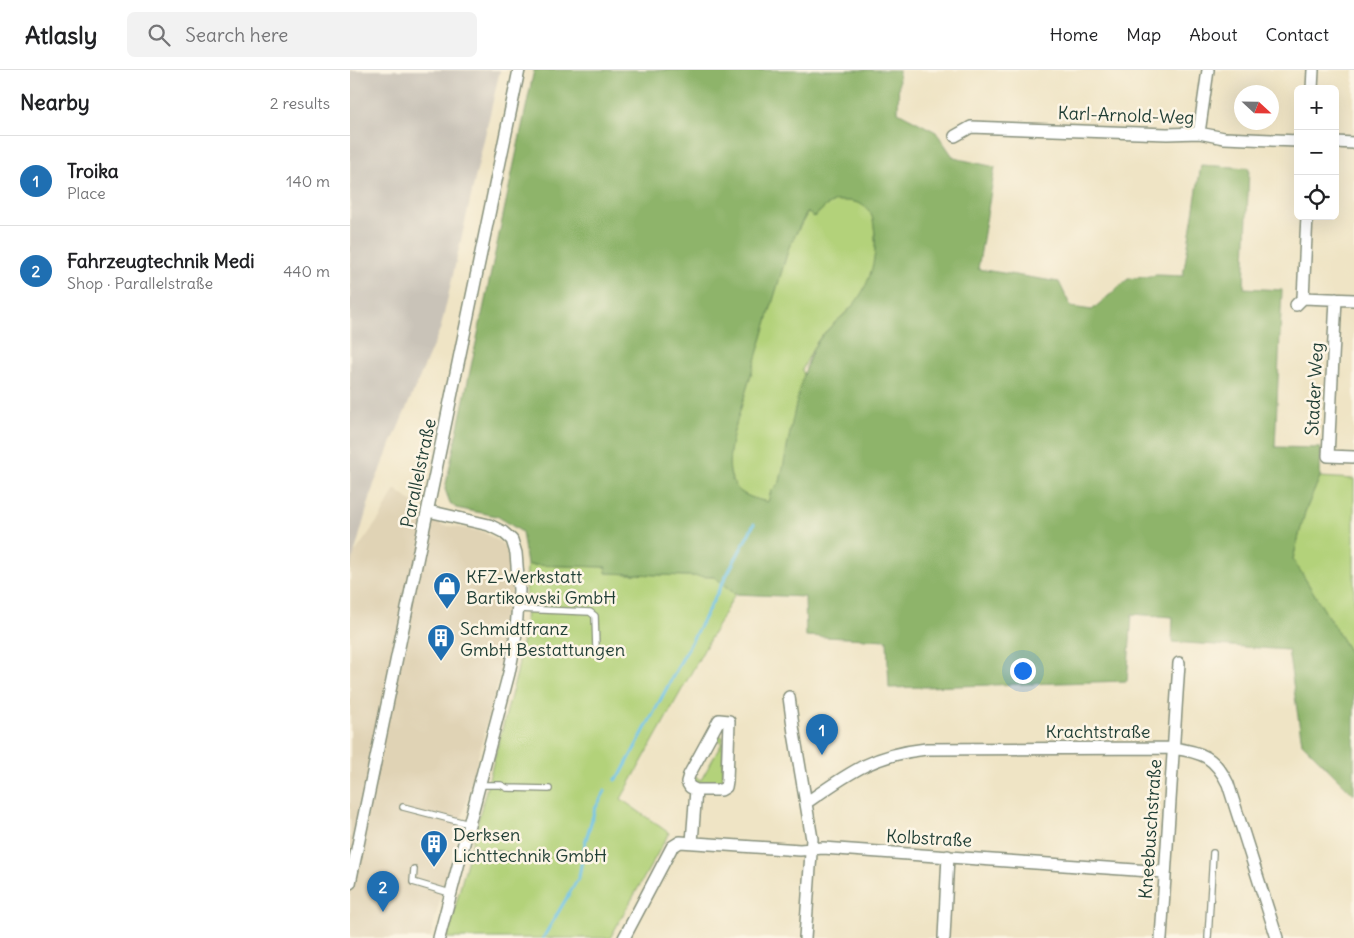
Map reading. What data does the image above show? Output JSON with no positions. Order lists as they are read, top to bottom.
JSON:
{
  "streets": {
    "street": [
      "Karl-Arnold-Weg",
      "Stader Weg",
      "Parallelstraße",
      "Krachtstraße",
      "Kneebuschstraße",
      "Kolbstraße"
    ]
  },
  "crossings": [
    ["Krachtstraße", "Kneebuschstraße"],
    ["Kneebuschstraße", "Kolbstraße"]
  ],
  "places": {
    "shop": ["KFZ-Werkstatt Bartikowski GmbH"],
    "building": ["Schmidtfranz GmbH Bestattungen", "Derksen Lichttechnik GmbH"]
  },
  "north": "right",
  "page": {
    "header": "Atlasly",
    "search": "Search here",
    "nav": [
      "Home",
      "Map",
      "About",
      "Contact"
    ],
    "heading": ["Nearby", "2 results"],
    "map_buttons": ["+", "−"],
    "list": [
      {
        "mark": "1",
        "name": "Troika",
        "note": "Place",
        "value": "140 m"
      },
      {
        "mark": "2",
        "name": "Fahrzeugtechnik Medi",
        "note": "Shop · Parallelstraße",
        "value": "440 m"
      }
    ],
    "pins": ["1", "2"]
  }
}
